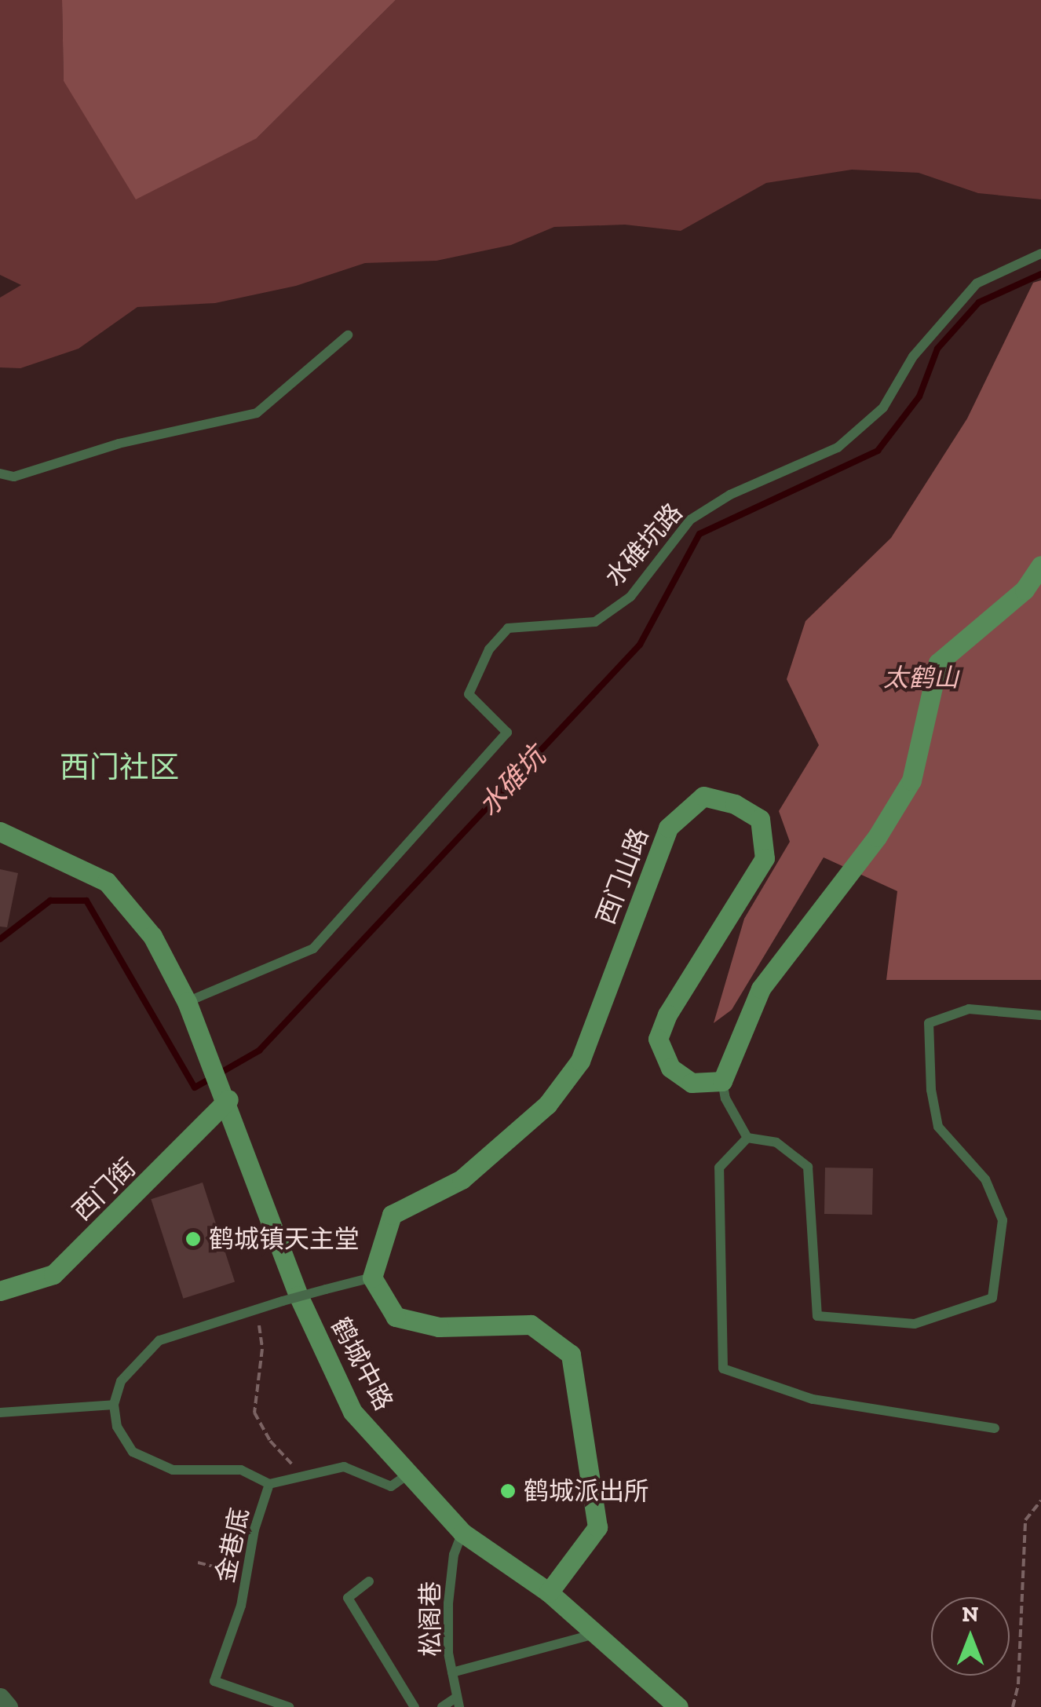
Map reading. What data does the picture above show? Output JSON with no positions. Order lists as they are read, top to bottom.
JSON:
{
  "streets": {
    "street": ["西门山路", "西门街", "鹤城中路"],
    "lane": ["水碓坑路", "金巷底", "松阁巷"]
  },
  "crossings": [
    ["水碓坑路", "鹤城中路"],
    ["西门街", "鹤城中路"],
    ["鹤城中路", "松阁巷"]
  ],
  "districts": ["西门社区"],
  "water": ["水碓坑"],
  "parks": ["太鹤山"],
  "places": ["鹤城镇天主堂", "鹤城派出所"],
  "north": "top"
}
